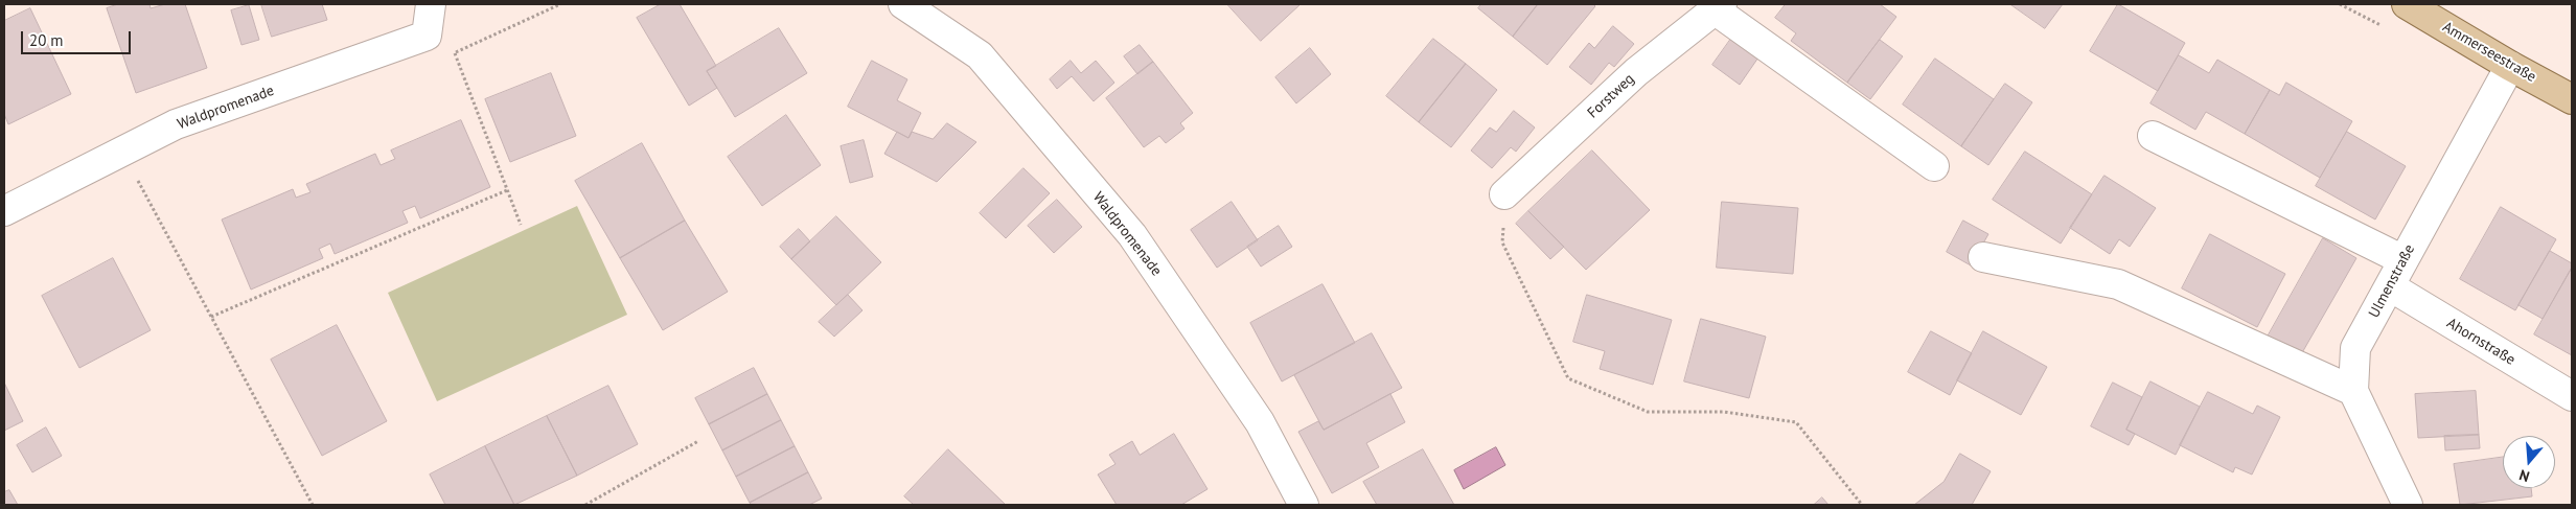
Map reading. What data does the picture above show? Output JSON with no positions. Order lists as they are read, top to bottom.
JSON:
{
  "streets": {
    "main road": ["Ammerseestraße"],
    "street": [
      "Forstweg",
      "Waldpromenade",
      "Ulmenstraße",
      "Ahornstraße"
    ]
  },
  "crossings": [
    ["Ammerseestraße", "Ulmenstraße"],
    ["Ulmenstraße", "Ahornstraße"]
  ],
  "scale_bar": "20 m",
  "north": "bottom"
}
